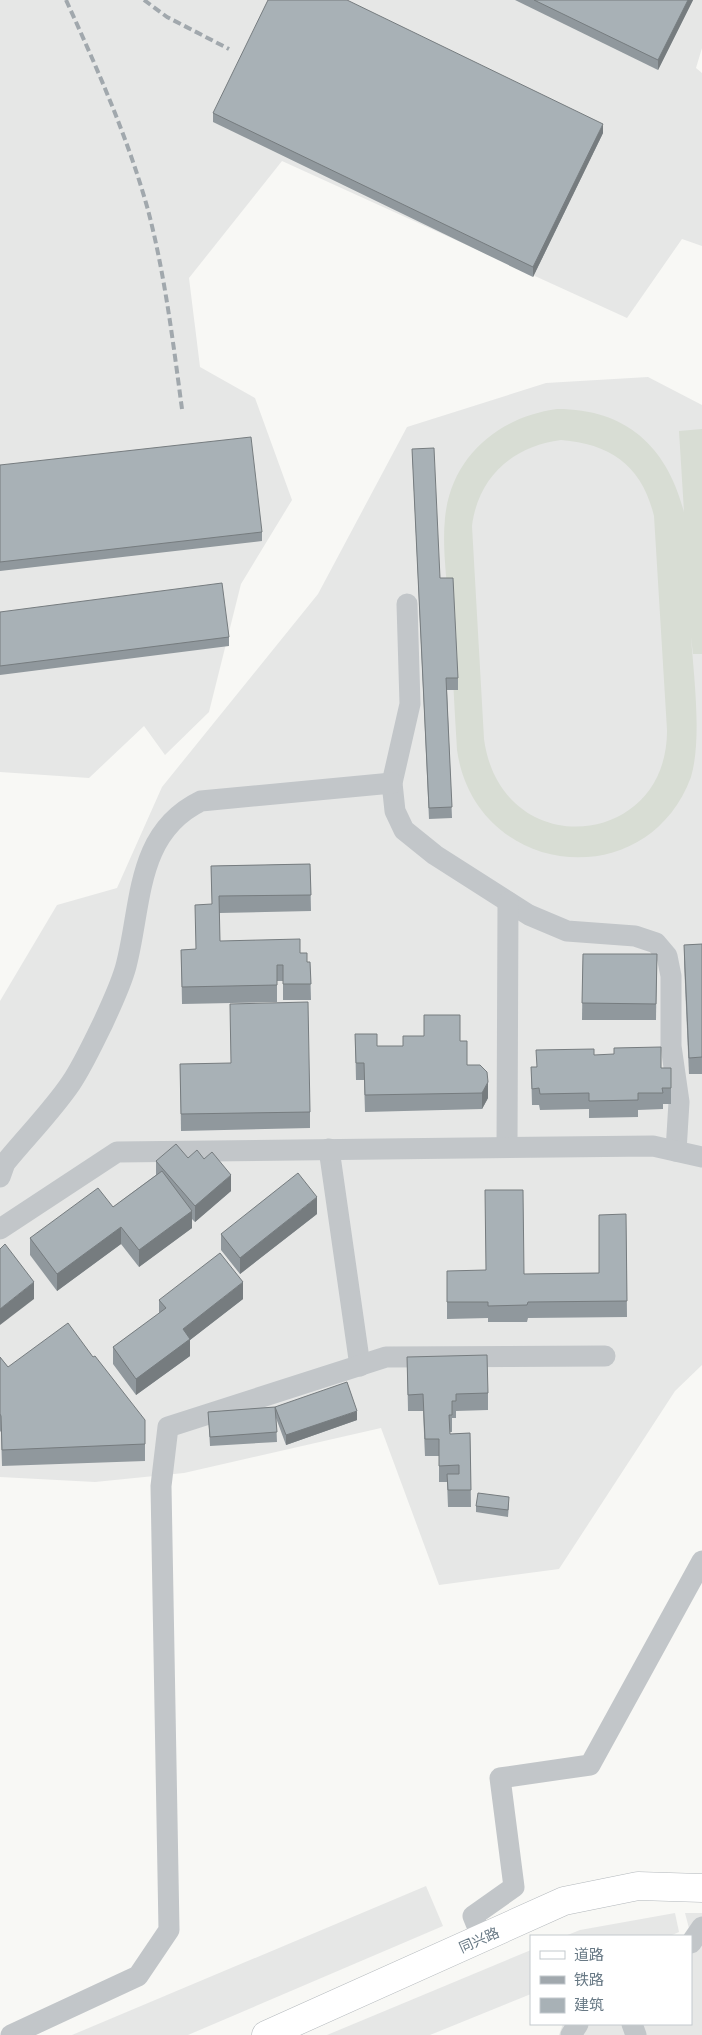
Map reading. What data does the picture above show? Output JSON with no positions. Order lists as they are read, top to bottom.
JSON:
{
  "streets": {
    "main road": ["同兴路"]
  },
  "legend": ["道路", "铁路", "建筑"]
}
